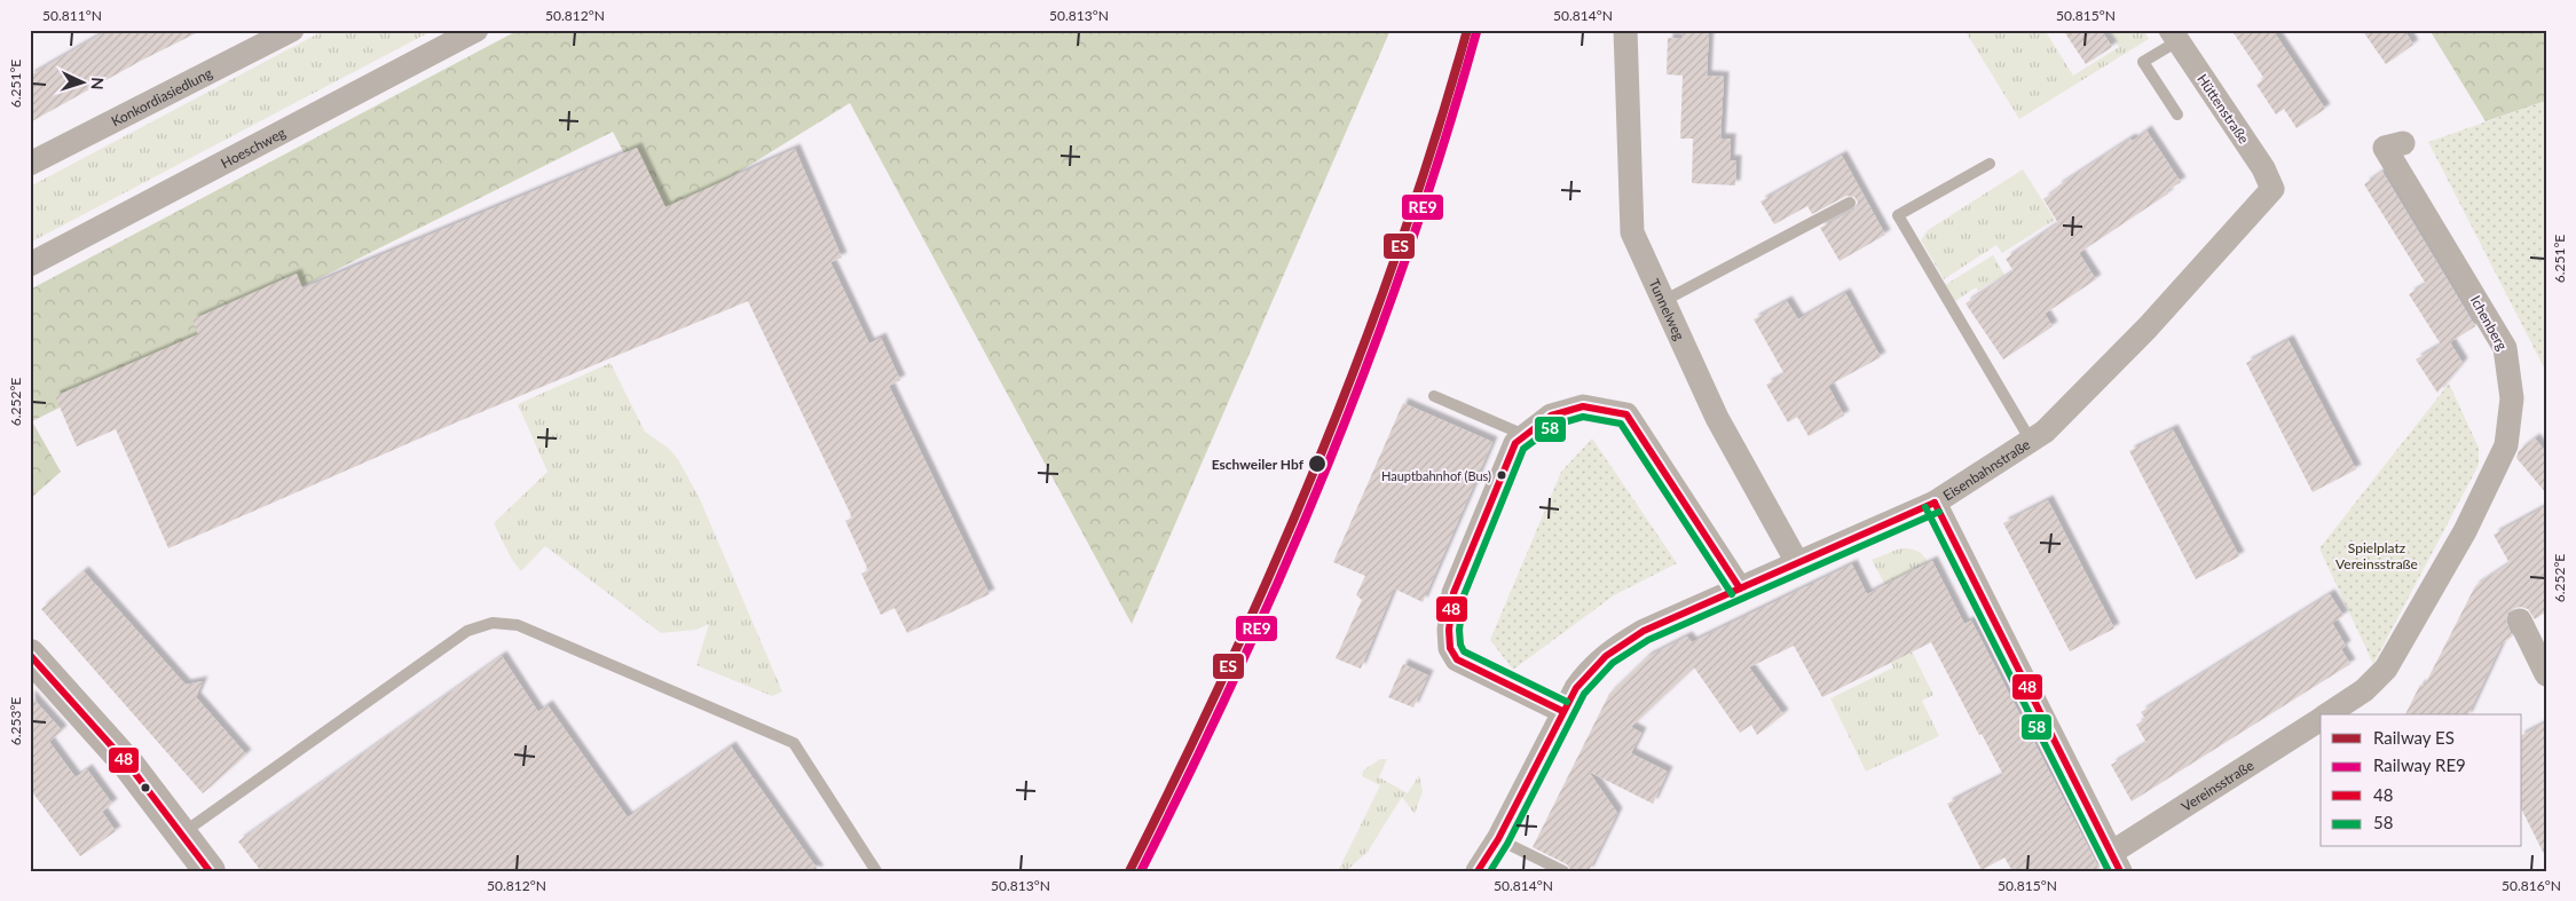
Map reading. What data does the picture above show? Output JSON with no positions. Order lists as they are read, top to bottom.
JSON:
{
  "streets": {
    "street": [
      "Konkordiasiedlung",
      "Hüttenstraße",
      "Hoeschweg",
      "Tunnelweg",
      "Ichenberg",
      "Eisenbahnstraße",
      "Vereinsstraße"
    ]
  },
  "crossings": [
    ["Hüttenstraße", "Eisenbahnstraße"],
    ["Tunnelweg", "Eisenbahnstraße"],
    ["Ichenberg", "Vereinsstraße"]
  ],
  "parks": ["Spielplatz Vereinsstraße"],
  "places": ["Eschweiler Hbf", "Hauptbahnhof (Bus)"],
  "lines": [
    "rail line ES",
    "rail line RE9",
    "transit line 48",
    "transit line 58"
  ],
  "legend": [
    "Railway ES",
    "Railway RE9",
    "48",
    "58"
  ],
  "north": "right",
  "coordinates": [
    "50.811°N",
    "50.812°N",
    "50.813°N",
    "50.814°N",
    "50.815°N",
    "6.251°E",
    "6.252°E",
    "6.253°E",
    "50.816°N"
  ]
}
